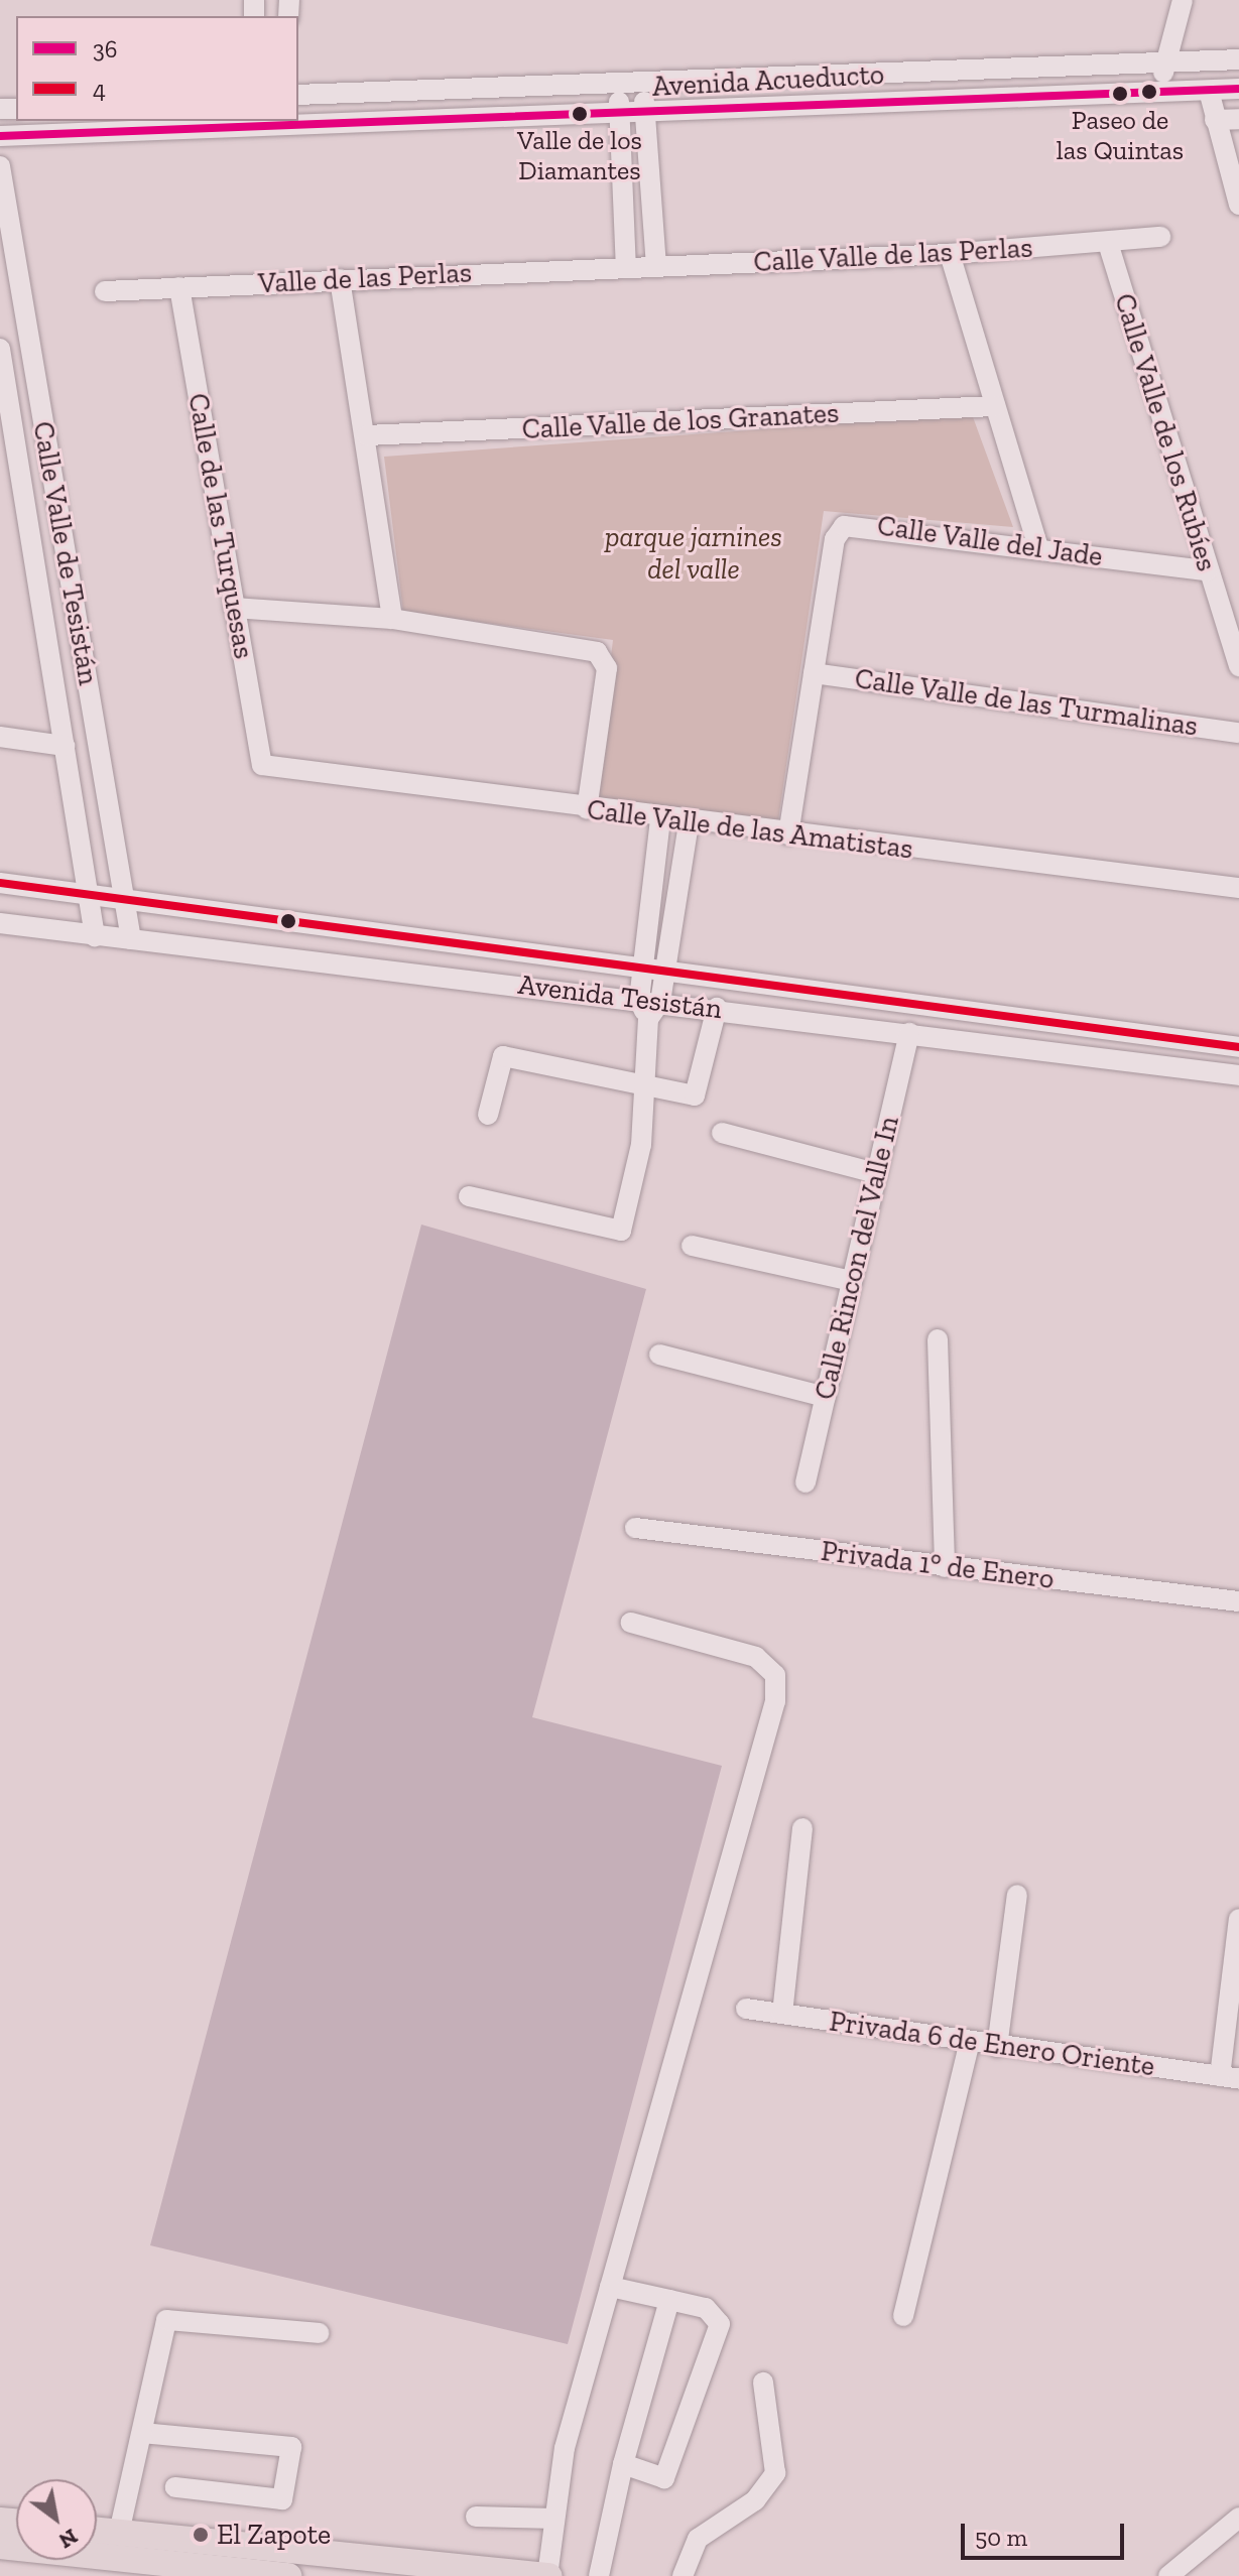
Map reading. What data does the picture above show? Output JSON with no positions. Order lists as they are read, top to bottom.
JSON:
{
  "streets": {
    "street": [
      "Avenida Acueducto",
      "Calle Valle de las Perlas",
      "Valle de las Perlas",
      "Calle Valle de los Granates",
      "Calle Valle de los Rubíes",
      "Calle de las Turquesas",
      "Calle Valle del Jade",
      "Calle Valle de Tesistán",
      "Calle Valle de las Turmalinas",
      "Calle Valle de las Amatistas",
      "Avenida Tesistán",
      "Calle Rincon del Valle In",
      "Privada 1° de Enero",
      "Privada 6 de Enero Oriente"
    ]
  },
  "crossings": [
    ["Calle Valle de las Perlas", "Valle de las Perlas"],
    ["Calle Valle de las Perlas", "Calle Valle de los Rubíes"],
    ["Valle de las Perlas", "Calle de las Turquesas"],
    ["Calle Valle de los Rubíes", "Calle Valle del Jade"],
    ["Calle de las Turquesas", "Calle Valle de las Amatistas"],
    ["Calle Valle del Jade", "Calle Valle de las Turmalinas"],
    ["Calle Valle del Jade", "Calle Valle de las Amatistas"],
    ["Calle Valle de Tesistán", "Avenida Tesistán"],
    ["Avenida Tesistán", "Calle Rincon del Valle In"]
  ],
  "parks": ["parque jarnines del valle"],
  "places": ["Paseo de las Quintas", "Valle de los Diamantes", "El Zapote"],
  "lines": ["transit line 36", "transit line 4"],
  "legend": ["36", "4"],
  "scale_bar": "50 m",
  "north": "bottom right"
}
